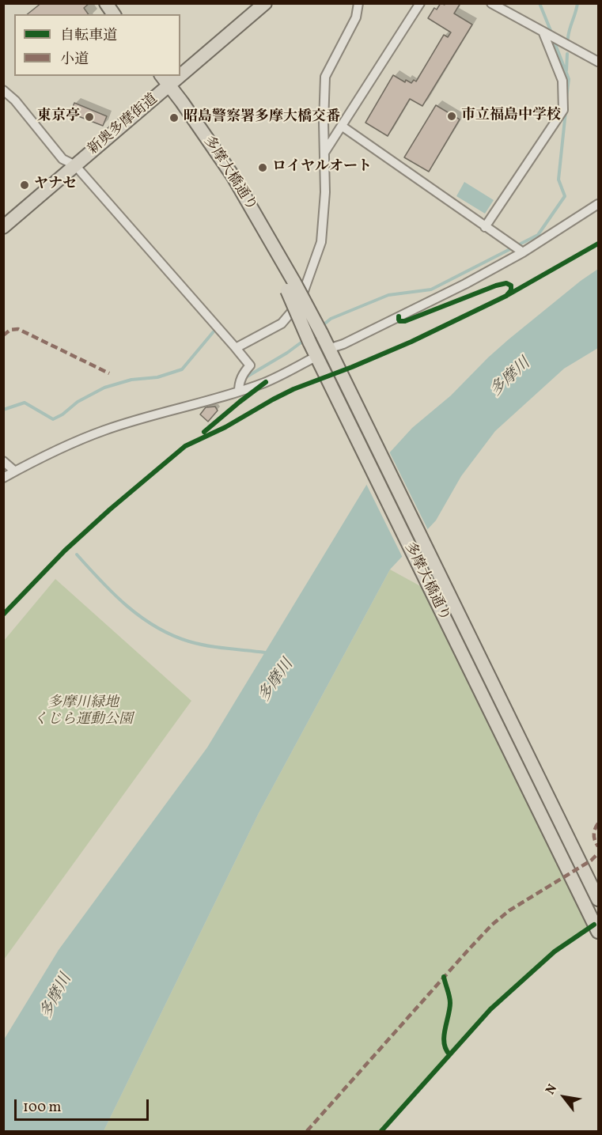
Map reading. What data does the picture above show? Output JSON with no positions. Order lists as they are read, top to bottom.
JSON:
{
  "streets": {
    "main road": ["新奥多摩街道", "多摩大橋通り"]
  },
  "crossings": [
    ["新奥多摩街道", "多摩大橋通り"]
  ],
  "water": ["多摩川"],
  "parks": ["多摩川緑地 くじら運動公園"],
  "places": [
    "市立福島中学校",
    "東京亭",
    "昭島警察署多摩大橋交番",
    "ロイヤルオート",
    "ヤナセ"
  ],
  "legend": ["自転車道", "小道"],
  "scale_bar": "100 m",
  "north": "top left"
}
